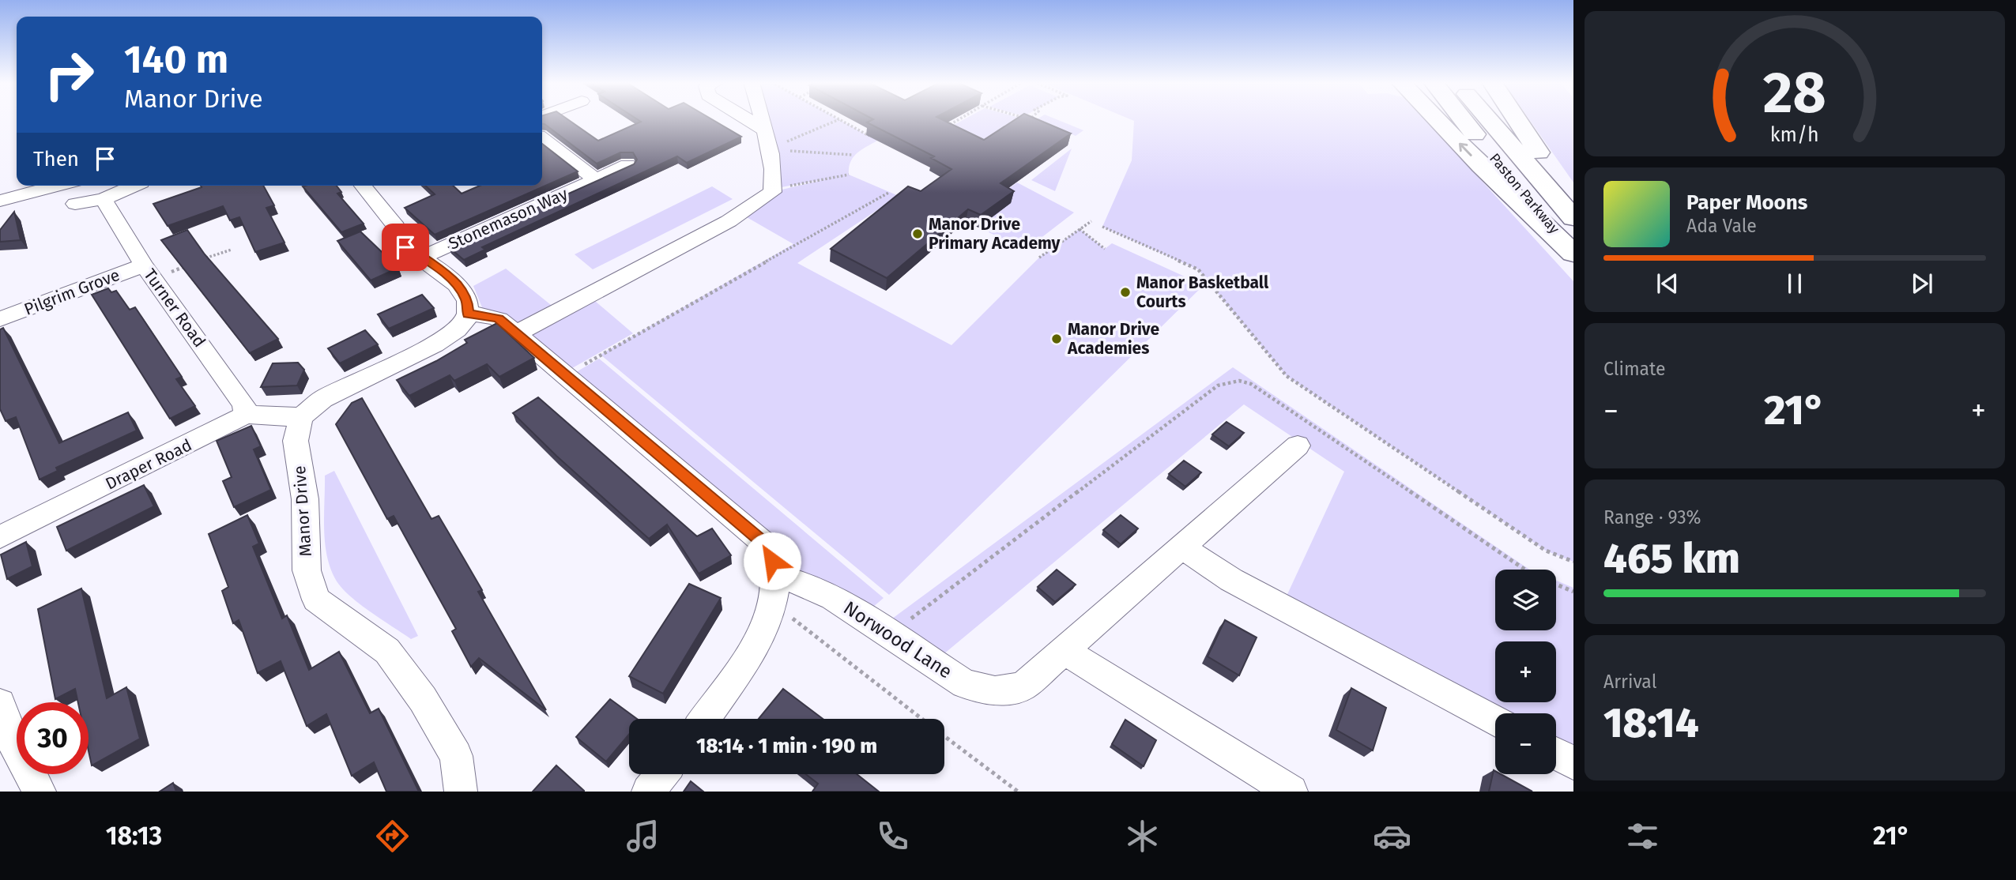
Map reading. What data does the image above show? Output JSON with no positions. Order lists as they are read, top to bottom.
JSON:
{
  "streets": {
    "highway": ["Paston Parkway"],
    "street": [
      "Stonemason Way",
      "Pilgrim Grove",
      "Turner Road",
      "Draper Road",
      "Manor Drive",
      "Norwood Lane"
    ]
  },
  "crossings": [
    ["Pilgrim Grove", "Turner Road"],
    ["Turner Road", "Draper Road"]
  ],
  "places": ["Manor Drive Primary Academy", "Manor Basketball Courts", "Manor Drive Academies"],
  "page": {
    "turn": ["140 m", "Manor Drive"],
    "then": "Then",
    "song": ["Paper Moons", "Ada Vale"],
    "tile": [
      "Climate",
      ["Range · 93%", "465 km"],
      ["Arrival", "18:14"]
    ],
    "heat": ["−", "21°", "+"],
    "map_buttons": ["+", "−"],
    "limit": "30",
    "trip": "18:14 · 1 min · 190 m",
    "tabs": ["18:13", "21°"],
    "gauge": ["28", "km/h"]
  }
}
